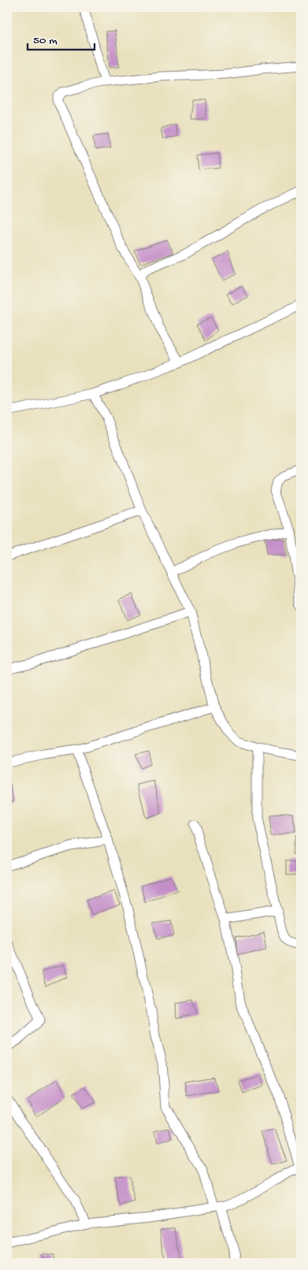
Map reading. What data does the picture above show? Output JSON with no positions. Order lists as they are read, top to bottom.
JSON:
{
  "scale_bar": "50 m"
}
